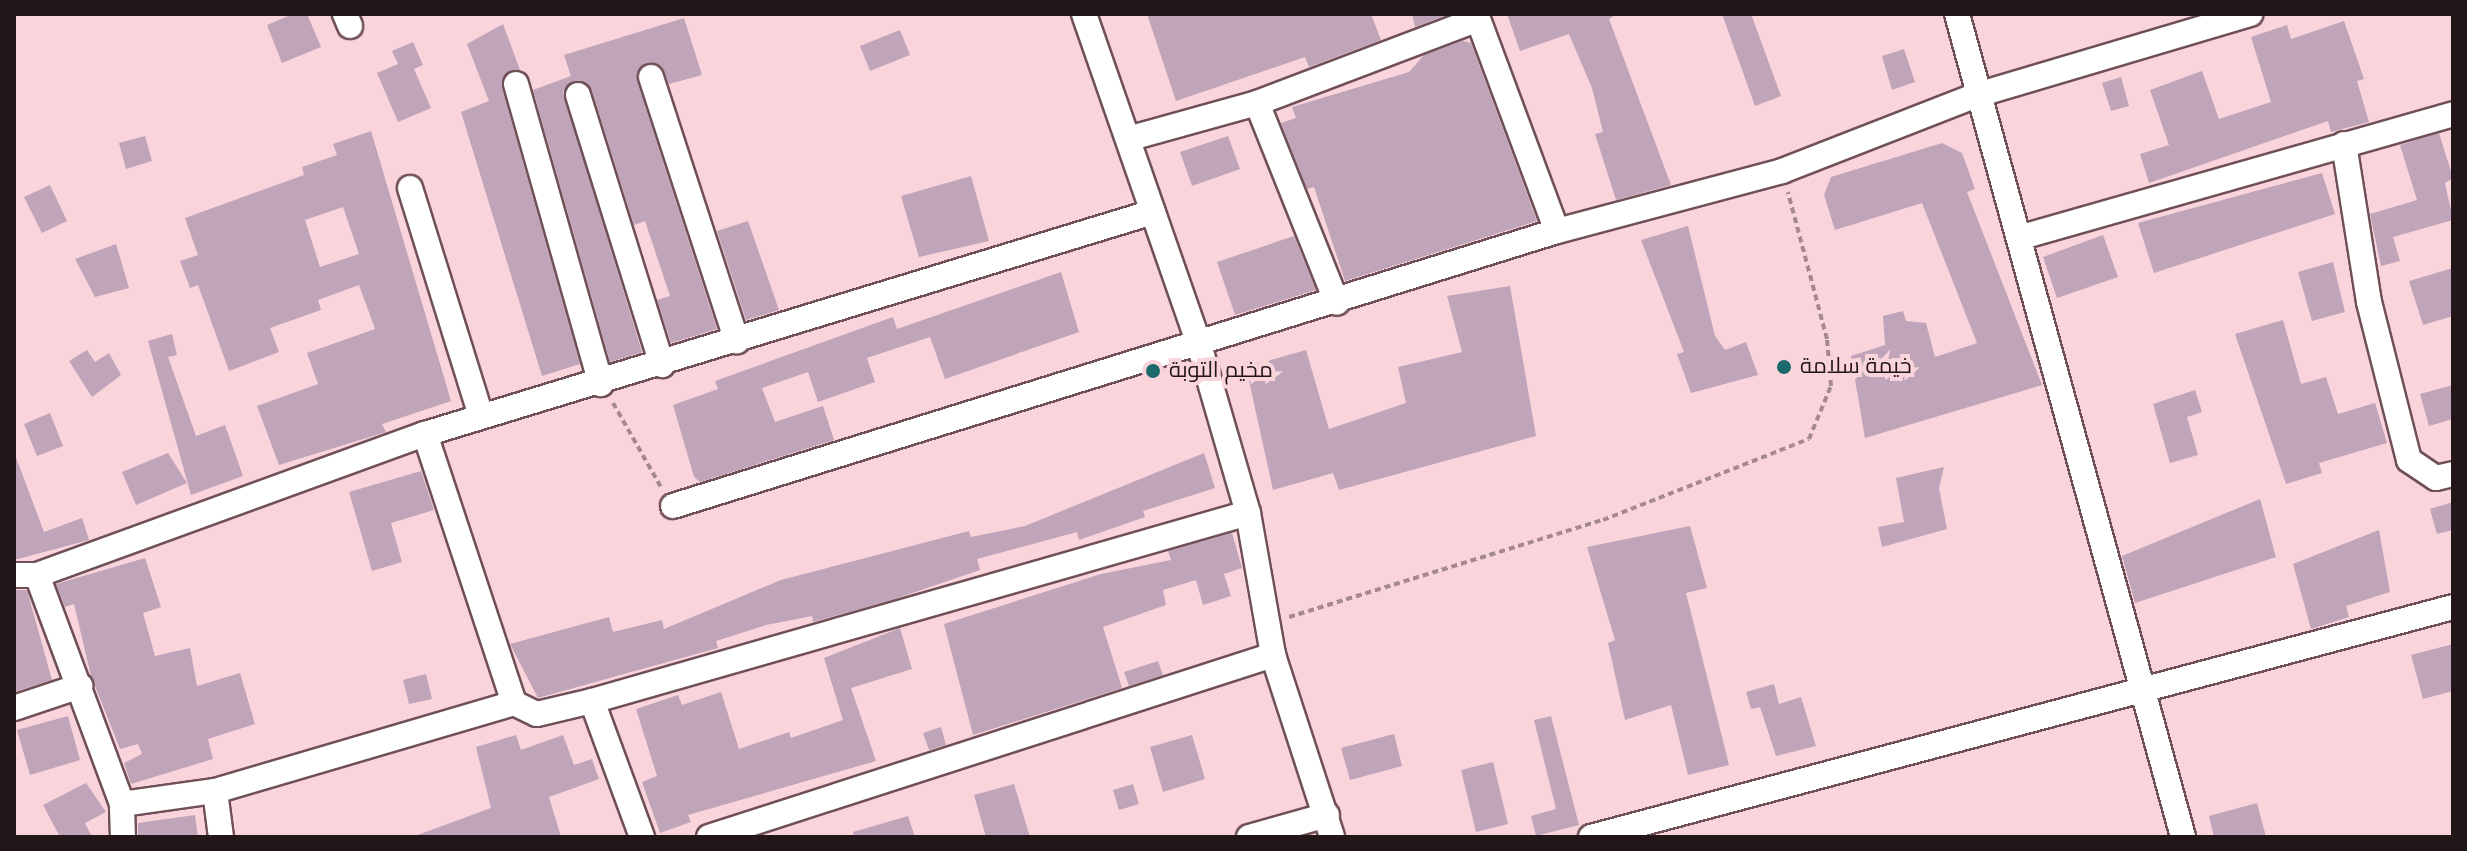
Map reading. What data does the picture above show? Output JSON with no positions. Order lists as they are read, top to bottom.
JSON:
{
  "places": ["خيمة سلامة", "مخيم التوبة"]
}
